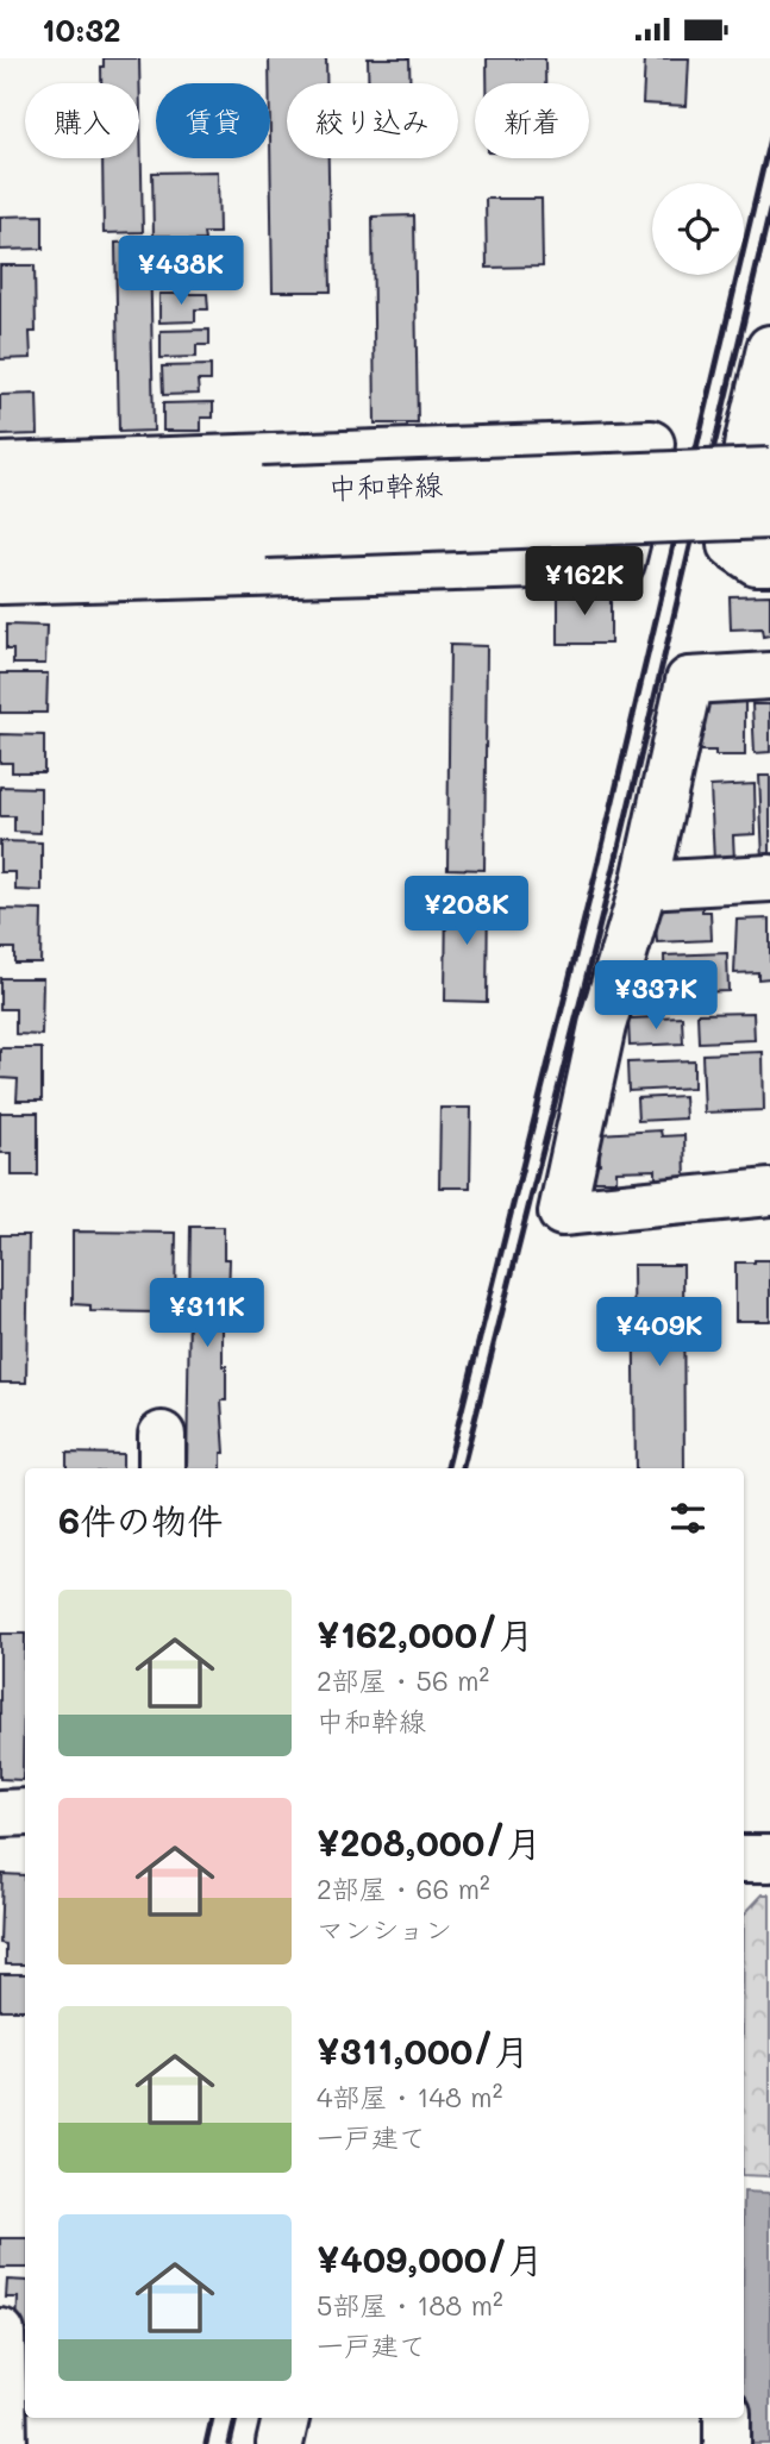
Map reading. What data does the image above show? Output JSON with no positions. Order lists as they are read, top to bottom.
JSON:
{
  "streets": {
    "street": ["中和幹線"]
  },
  "page": {
    "status": "10:32",
    "chip": [
      "購入",
      "賃貸",
      "絞り込み",
      "新着"
    ],
    "price": [
      "¥438K",
      "¥162K",
      "¥208K",
      "¥337K",
      "¥311K",
      "¥409K"
    ],
    "heading": "6件の物件",
    "list": [
      {
        "name": "¥162,000/月",
        "note": "2部屋 · 56 m² · 中和幹線"
      },
      {
        "name": "¥208,000/月",
        "note": "2部屋 · 66 m² · マンション"
      },
      {
        "name": "¥311,000/月",
        "note": "4部屋 · 148 m² · 一戸建て"
      },
      {
        "name": "¥409,000/月",
        "note": "5部屋 · 188 m² · 一戸建て"
      }
    ]
  }
}
